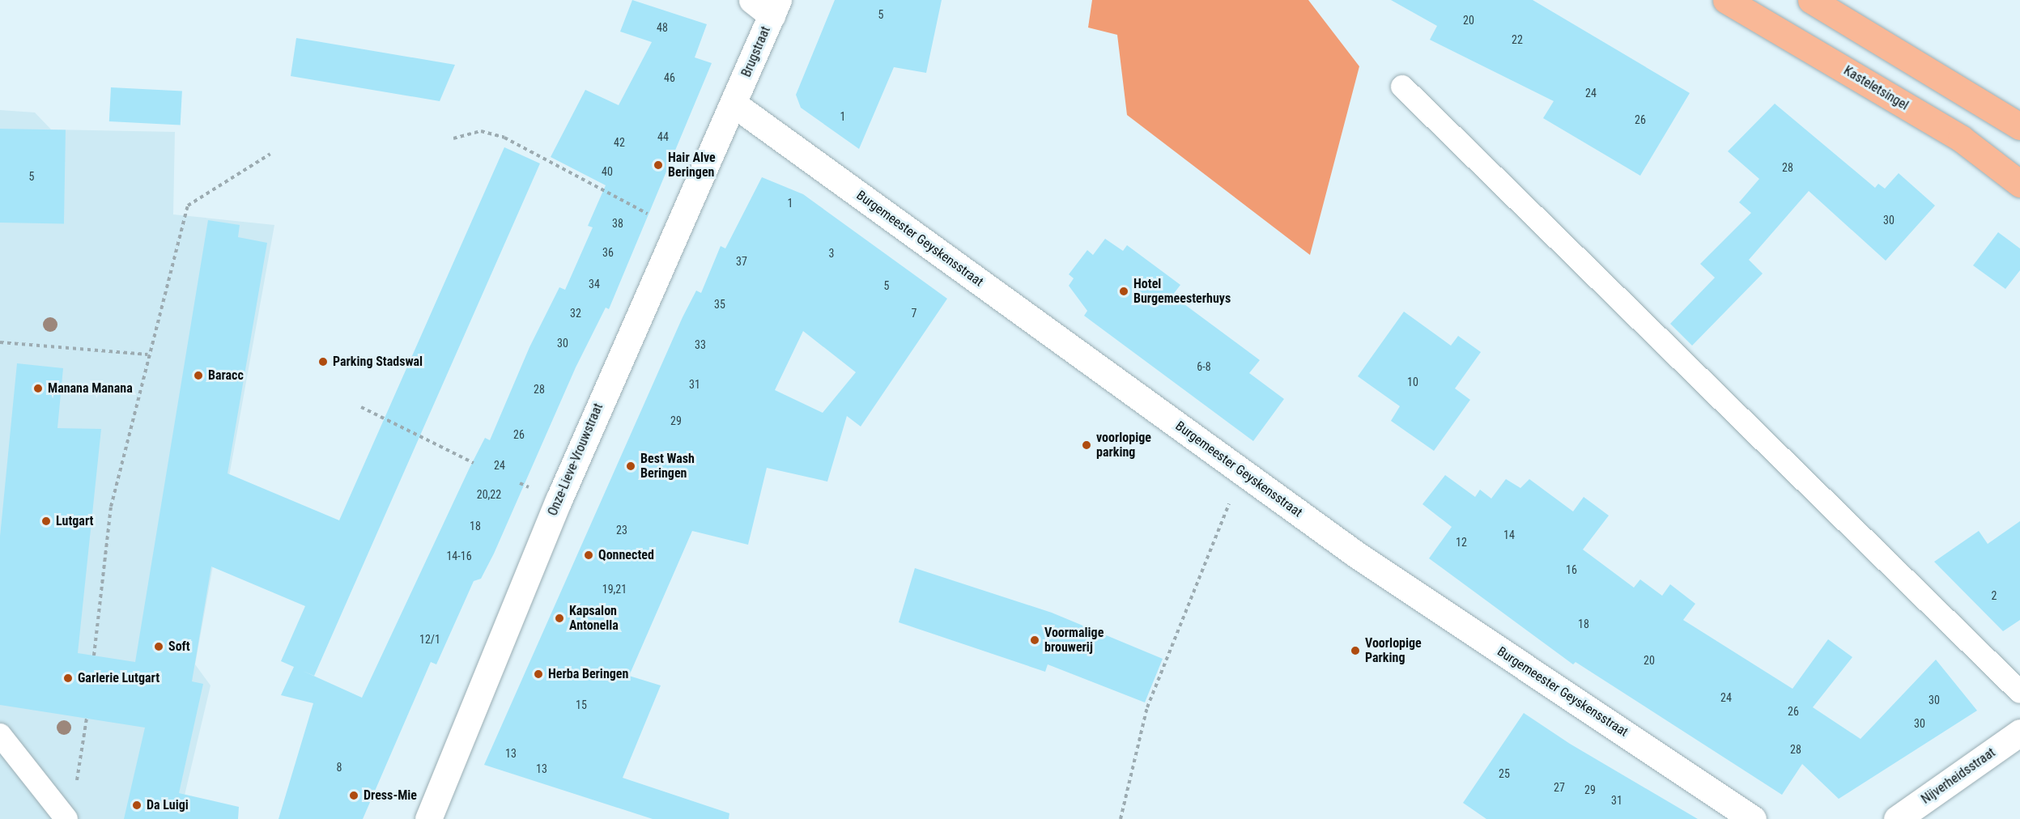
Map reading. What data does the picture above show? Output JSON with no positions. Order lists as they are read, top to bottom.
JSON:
{
  "streets": {
    "main road": ["Kasteletsingel"],
    "street": [
      "Brugstraat",
      "Burgemeester Geyskensstraat",
      "Onze-Lieve-Vrouwstraat",
      "Nijverheidsstraat"
    ]
  },
  "crossings": [
    ["Brugstraat", "Burgemeester Geyskensstraat"],
    ["Brugstraat", "Onze-Lieve-Vrouwstraat"],
    ["Burgemeester Geyskensstraat", "Onze-Lieve-Vrouwstraat"]
  ],
  "places": [
    "Hair Alve Beringen",
    "Hotel Burgemeesterhuys",
    "Parking Stadswal",
    "Baracc",
    "Manana Manana",
    "voorlopige parking",
    "Best Wash Beringen",
    "Lutgart",
    "Qonnected",
    "Kapsalon Antonella",
    "Voormalige brouwerij",
    "Soft",
    "Voorlopige Parking",
    "Herba Beringen",
    "Garlerie Lutgart",
    "Dress-Mie",
    "Da Luigi"
  ],
  "house_numbers": [
    "5",
    "20",
    "48",
    "22",
    "46",
    "24",
    "1",
    "26",
    "44",
    "42",
    "28",
    "40",
    "5",
    "1",
    "30",
    "38",
    "36",
    "3",
    "37",
    "34",
    "5",
    "35",
    "32",
    "7",
    "30",
    "33",
    "6-8",
    "10",
    "31",
    "28",
    "29",
    "26",
    "24",
    "20,22",
    "18",
    "23",
    "14",
    "12",
    "14-16",
    "16",
    "19,21",
    "2",
    "18",
    "12/1",
    "20",
    "24",
    "30",
    "15",
    "26",
    "30",
    "28",
    "13",
    "8",
    "13",
    "25",
    "27",
    "29",
    "31"
  ]
}
